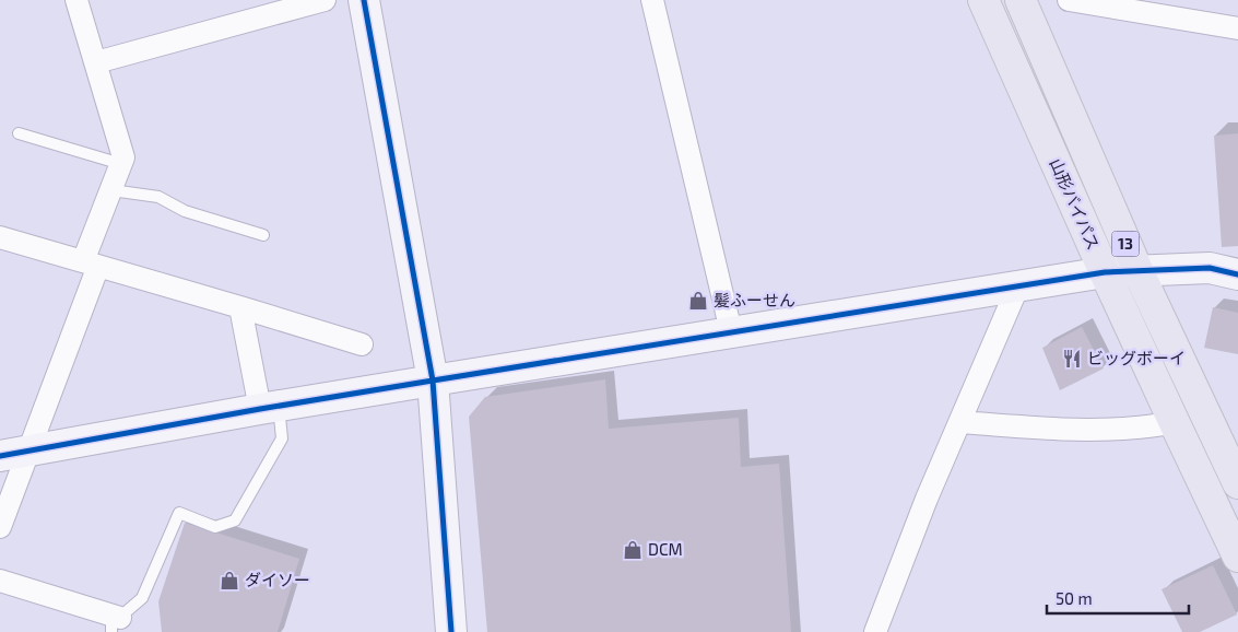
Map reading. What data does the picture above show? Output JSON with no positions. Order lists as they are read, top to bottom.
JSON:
{
  "streets": {
    "highway": ["山形バイパス", "13"]
  },
  "places": {
    "shop": ["髪ふーせん", "DCM", "ダイソー"],
    "restaurant": ["ビッグボーイ"]
  },
  "scale_bar": "50 m"
}
